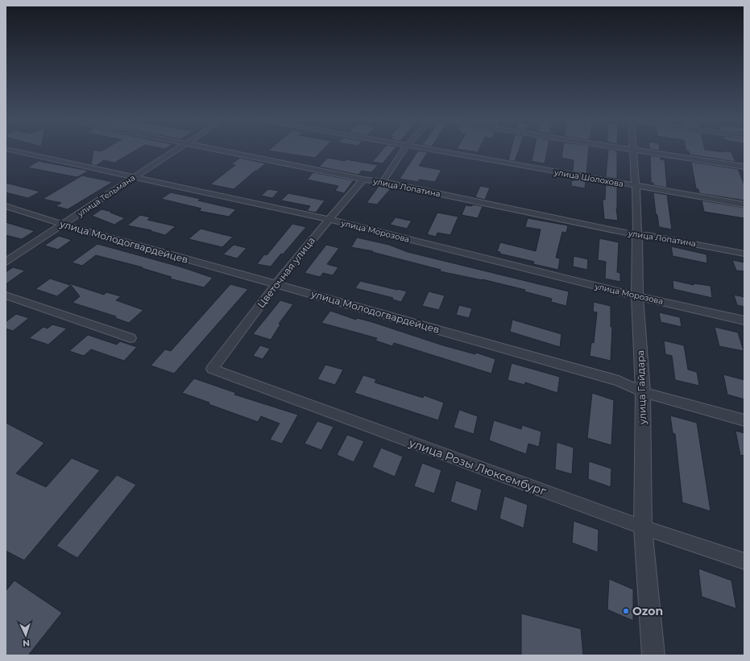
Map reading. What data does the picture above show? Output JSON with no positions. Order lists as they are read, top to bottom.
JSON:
{
  "streets": {
    "street": [
      "улица Шолохова",
      "улица Лопатина",
      "улица Тельмана",
      "улица Морозова",
      "улица Молодогвардейцев",
      "Цветочная улица",
      "улица Гайдара",
      "улица Розы Люксембург"
    ]
  },
  "crossings": [
    ["улица Шолохова", "улица Гайдара"],
    ["улица Лопатина", "Цветочная улица"],
    ["улица Лопатина", "улица Гайдара"],
    ["улица Тельмана", "улица Морозова"],
    ["улица Тельмана", "улица Молодогвардейцев"],
    ["улица Морозова", "Цветочная улица"],
    ["улица Морозова", "улица Гайдара"],
    ["улица Молодогвардейцев", "Цветочная улица"],
    ["улица Молодогвардейцев", "улица Гайдара"],
    ["Цветочная улица", "улица Розы Люксембург"],
    ["улица Гайдара", "улица Розы Люксембург"]
  ],
  "places": ["Ozon"],
  "north": "bottom"
}
